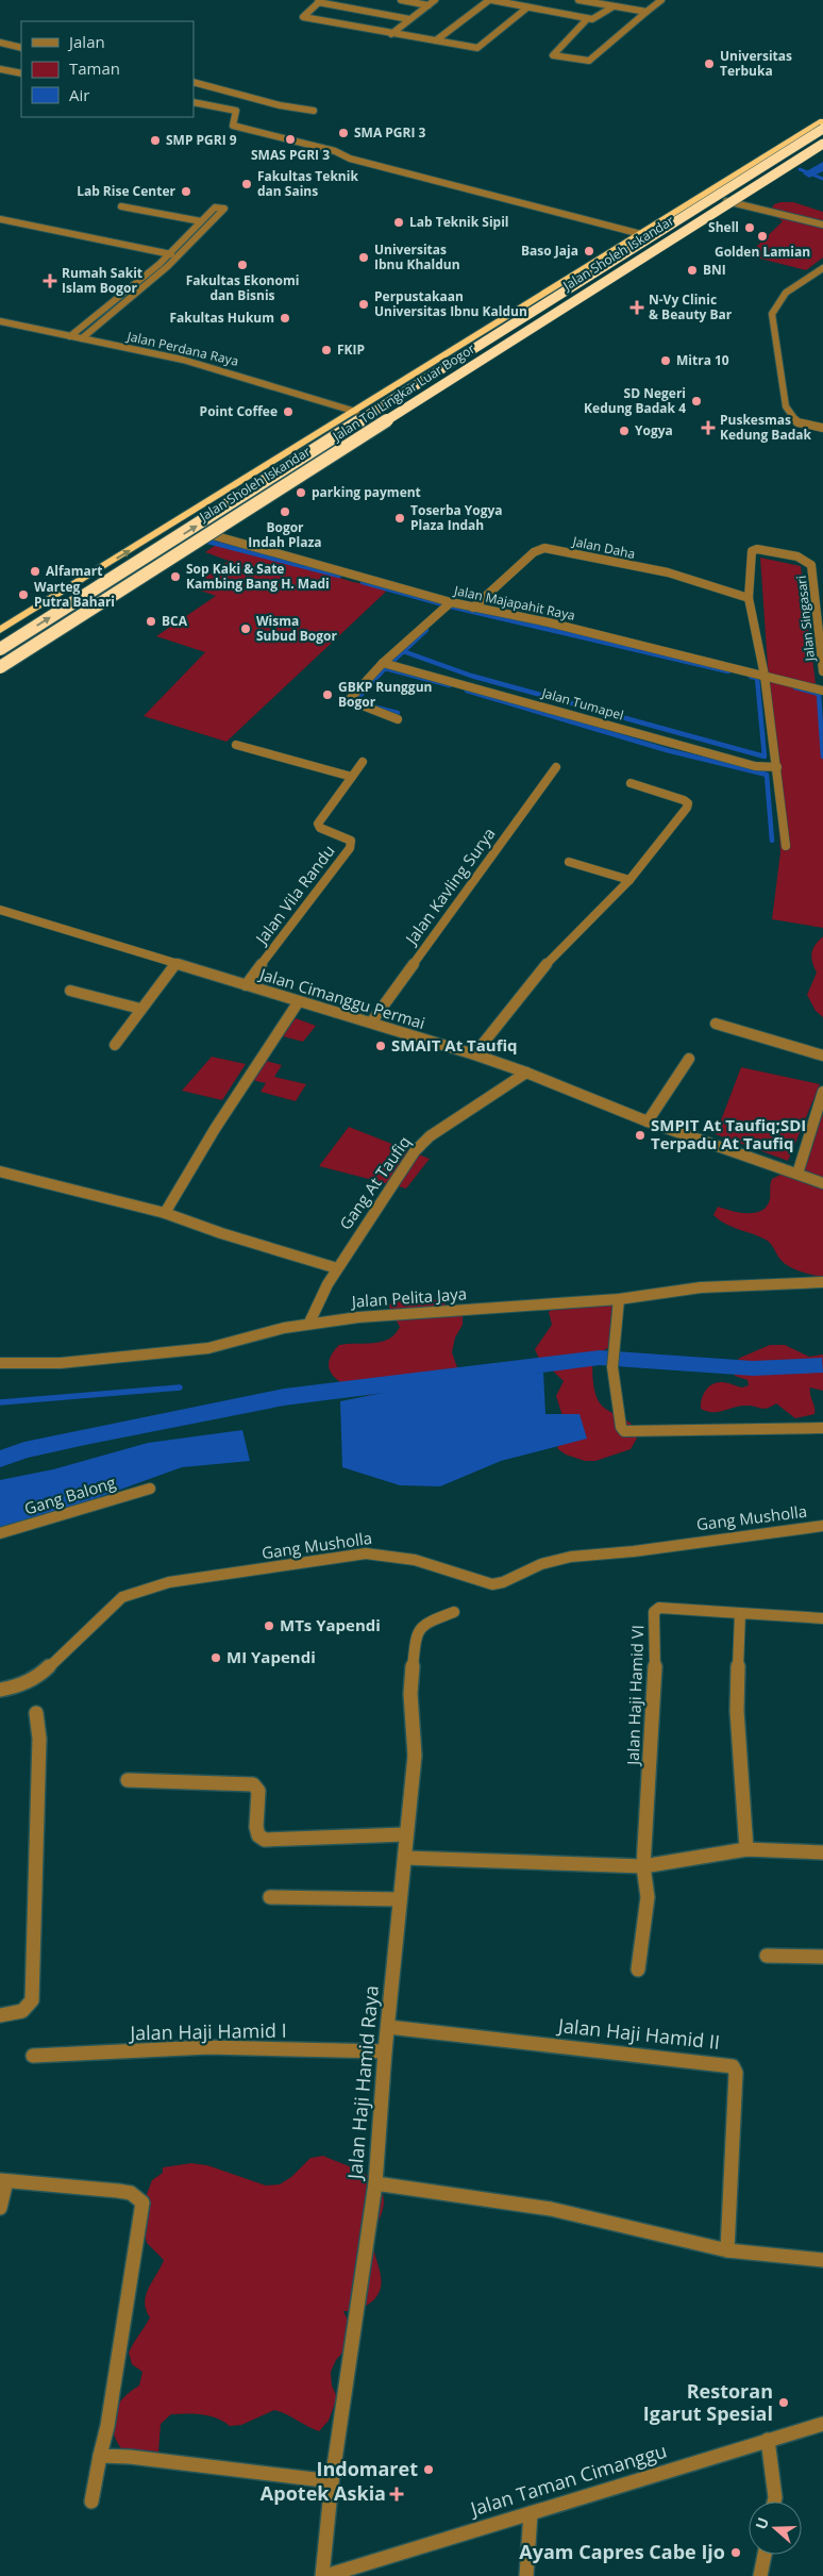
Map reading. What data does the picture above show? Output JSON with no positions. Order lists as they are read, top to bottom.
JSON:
{
  "streets": {
    "highway": ["Jalan Sholeh Iskandar", "Jalan Tol Lingkar Luar Bogor"],
    "street": [
      "Jalan Perdana Raya",
      "Jalan Daha",
      "Jalan Majapahit Raya",
      "Jalan Singasari",
      "Jalan Tumapel",
      "Jalan Kavling Surya",
      "Jalan Vila Randu",
      "Jalan Cimanggu Permai",
      "Gang At Taufiq",
      "Jalan Pelita Jaya",
      "Gang Balong",
      "Gang Musholla",
      "Jalan Haji Hamid VI",
      "Jalan Haji Hamid I",
      "Jalan Haji Hamid II",
      "Jalan Haji Hamid Raya",
      "Jalan Taman Cimanggu"
    ]
  },
  "crossings": [
    ["Jalan Sholeh Iskandar", "Jalan Perdana Raya"],
    ["Jalan Sholeh Iskandar", "Jalan Tol Lingkar Luar Bogor"],
    ["Jalan Sholeh Iskandar", "Jalan Majapahit Raya"],
    ["Jalan Daha", "Jalan Majapahit Raya"],
    ["Jalan Daha", "Jalan Singasari"],
    ["Jalan Kavling Surya", "Jalan Cimanggu Permai"],
    ["Jalan Vila Randu", "Jalan Cimanggu Permai"],
    ["Jalan Cimanggu Permai", "Gang At Taufiq"],
    ["Gang At Taufiq", "Jalan Pelita Jaya"],
    ["Jalan Haji Hamid I", "Jalan Haji Hamid Raya"],
    ["Jalan Haji Hamid II", "Jalan Haji Hamid Raya"],
    ["Jalan Haji Hamid Raya", "Jalan Taman Cimanggu"]
  ],
  "places": {
    "other": [
      "Universitas Terbuka",
      "SMA PGRI 3",
      "SMAS PGRI 3",
      "SMP PGRI 9",
      "Fakultas Teknik dan Sains",
      "Lab Rise Center",
      "Lab Teknik Sipil",
      "Shell",
      "Golden Lamian",
      "Baso Jaja",
      "Universitas Ibnu Khaldun",
      "Fakultas Ekonomi dan Bisnis",
      "BNI",
      "Perpustakaan Universitas Ibnu Kaldun",
      "Fakultas Hukum",
      "FKIP",
      "Mitra 10",
      "SD Negeri Kedung Badak 4",
      "Point Coffee",
      "Yogya",
      "parking payment",
      "Bogor Indah Plaza",
      "Toserba Yogya Plaza Indah",
      "Alfamart",
      "Sop Kaki & Sate Kambing Bang H. Madi",
      "Warteg Putra Bahari",
      "BCA",
      "Wisma Subud Bogor",
      "GBKP Runggun Bogor",
      "SMAIT At Taufiq",
      "SMPIT At Taufiq;SDI Terpadu At Taufiq",
      "MTs Yapendi",
      "MI Yapendi",
      "Restoran Igarut Spesial",
      "Indomaret",
      "Ayam Capres Cabe Ijo"
    ],
    "health": [
      "Rumah Sakit Islam Bogor",
      "N-Vy Clinic & Beauty Bar",
      "Puskesmas Kedung Badak",
      "Apotek Askia"
    ]
  },
  "legend": ["Jalan", "Taman", "Air"],
  "north": "left"
}
